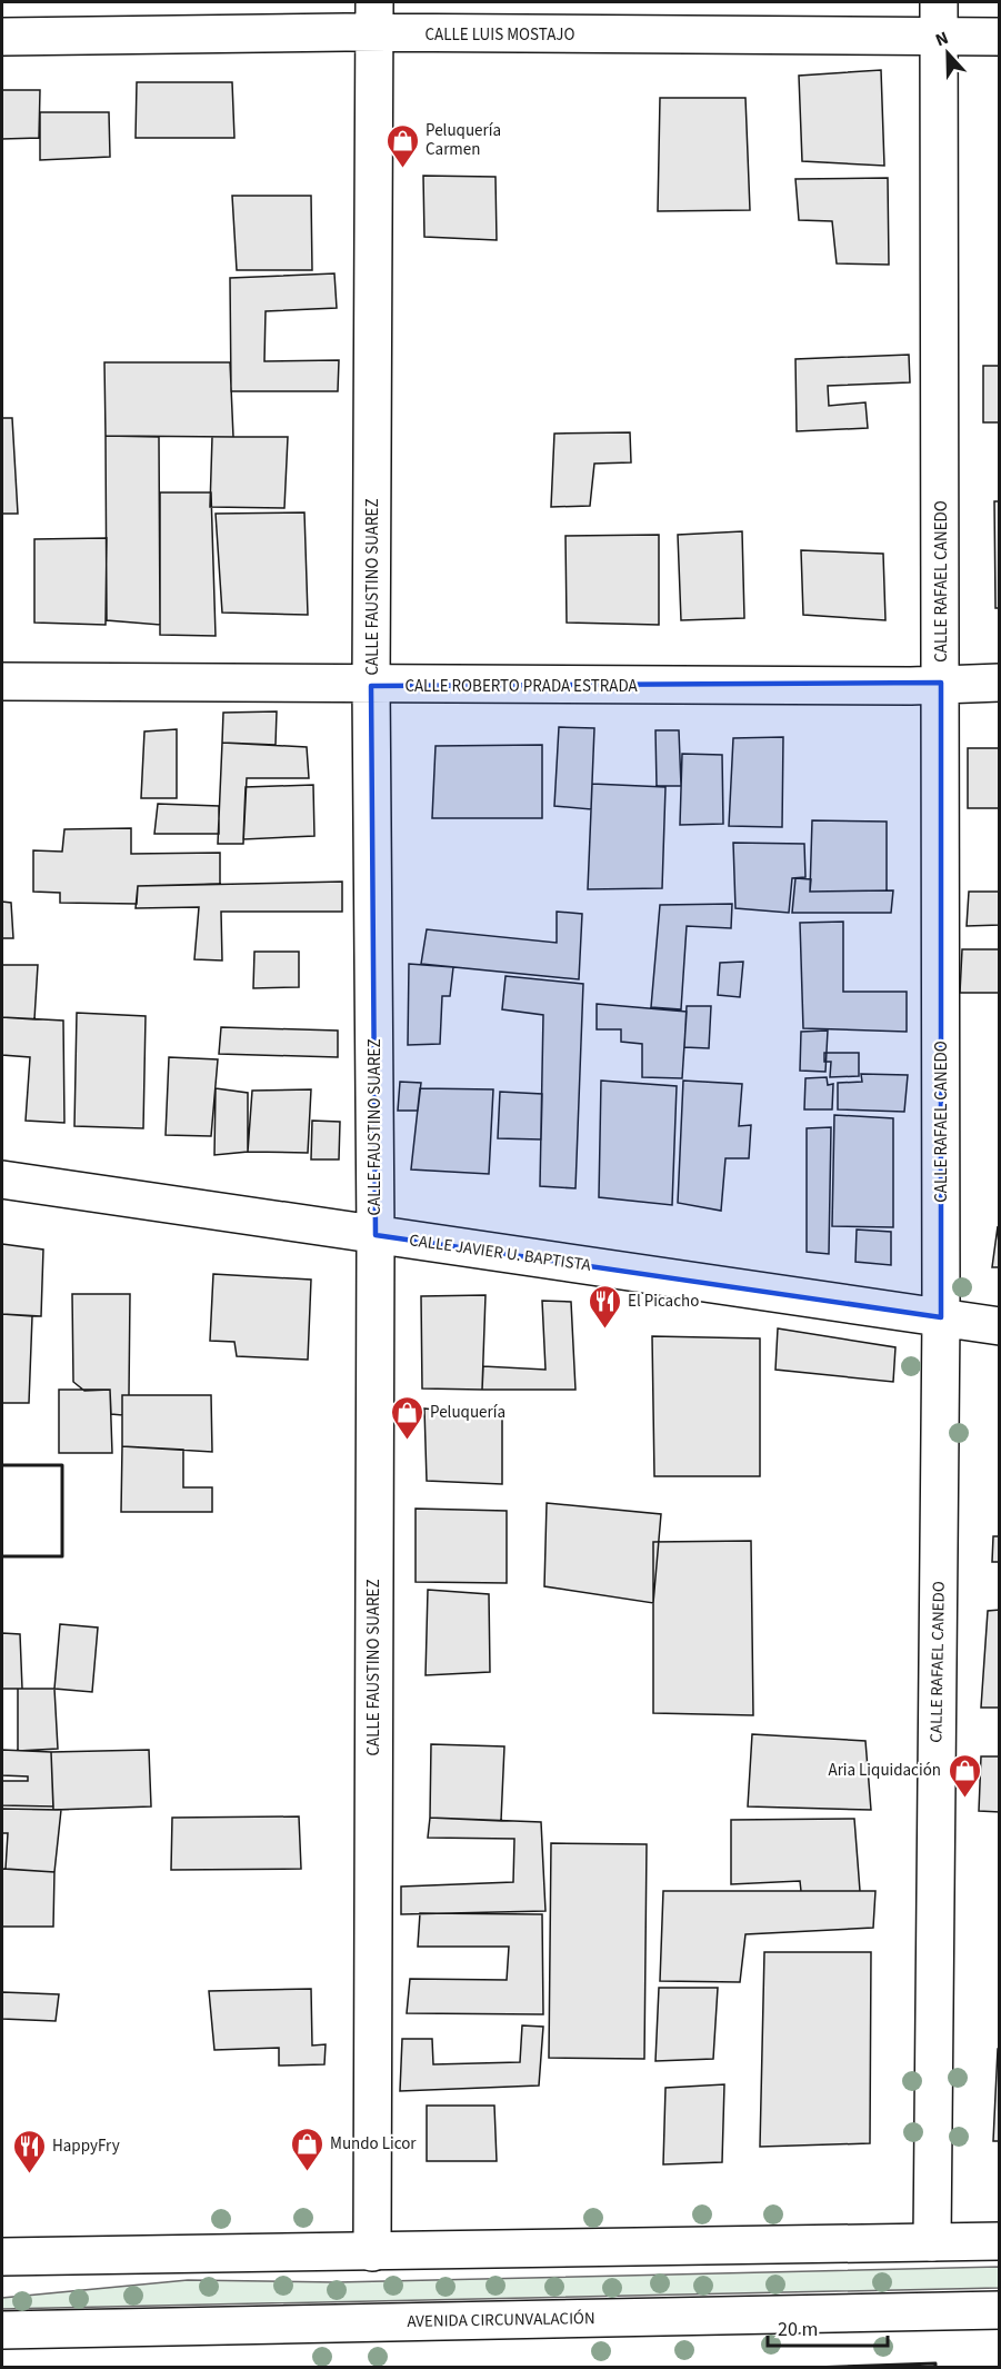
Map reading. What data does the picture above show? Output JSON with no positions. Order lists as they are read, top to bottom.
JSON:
{
  "streets": {
    "main road": [
      "CALLE LUIS MOSTAJO",
      "CALLE RAFAEL CANEDO",
      "CALLE FAUSTINO SUAREZ",
      "CALLE ROBERTO PRADA ESTRADA",
      "CALLE JAVIER U. BAPTISTA",
      "AVENIDA CIRCUNVALACIÓN"
    ]
  },
  "crossings": [
    ["CALLE LUIS MOSTAJO", "CALLE RAFAEL CANEDO"],
    ["CALLE LUIS MOSTAJO", "CALLE FAUSTINO SUAREZ"],
    ["CALLE RAFAEL CANEDO", "CALLE ROBERTO PRADA ESTRADA"],
    ["CALLE RAFAEL CANEDO", "CALLE JAVIER U. BAPTISTA"],
    ["CALLE FAUSTINO SUAREZ", "CALLE ROBERTO PRADA ESTRADA"],
    ["CALLE FAUSTINO SUAREZ", "CALLE JAVIER U. BAPTISTA"]
  ],
  "places": {
    "shop": [
      "Peluquería Carmen",
      "Peluquería",
      "Aria Liquidación",
      "Mundo Licor"
    ],
    "restaurant": ["El Picacho", "HappyFry"]
  },
  "scale_bar": "20 m",
  "north": "top"
}
